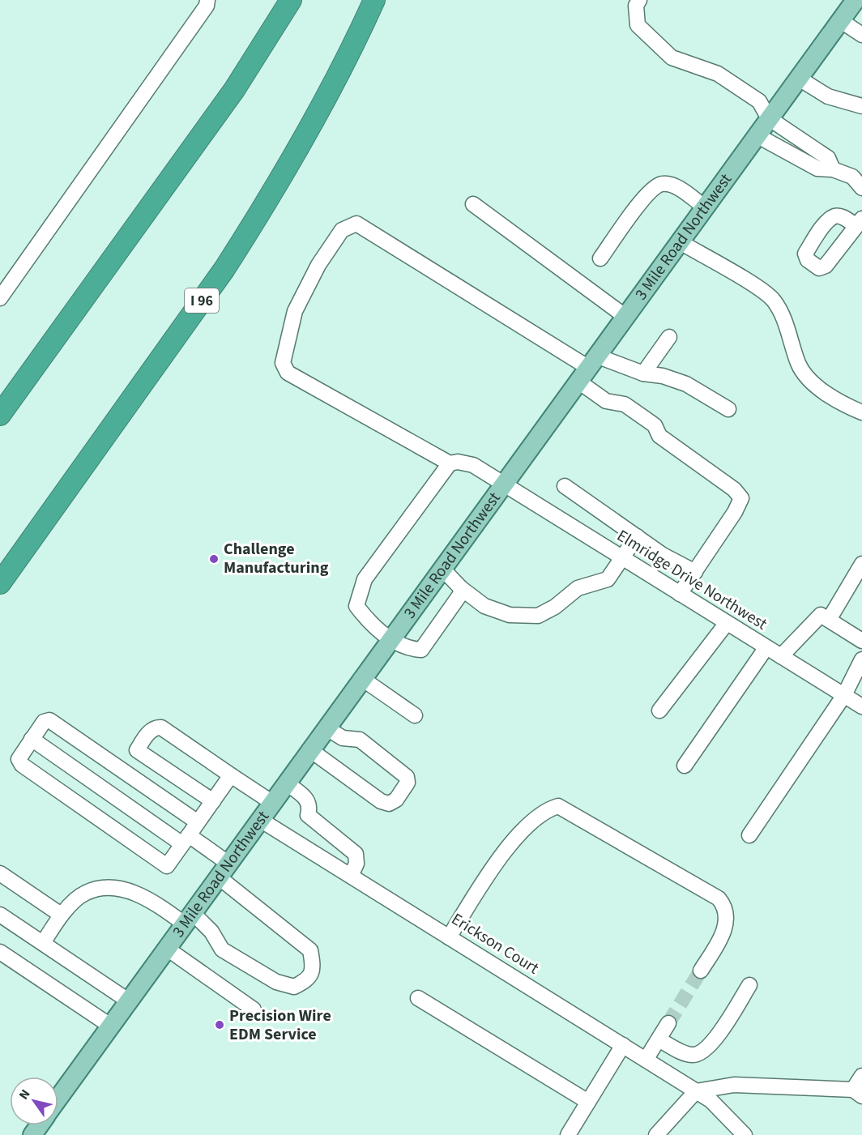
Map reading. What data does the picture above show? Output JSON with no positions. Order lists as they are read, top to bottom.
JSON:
{
  "streets": {
    "highway": ["I 96"],
    "main road": ["3 Mile Road Northwest"],
    "street": ["Elmridge Drive Northwest", "Erickson Court"]
  },
  "crossings": [
    ["3 Mile Road Northwest", "Elmridge Drive Northwest"],
    ["3 Mile Road Northwest", "Erickson Court"]
  ],
  "places": ["Challenge Manufacturing", "Precision Wire EDM Service"],
  "north": "top left"
}
